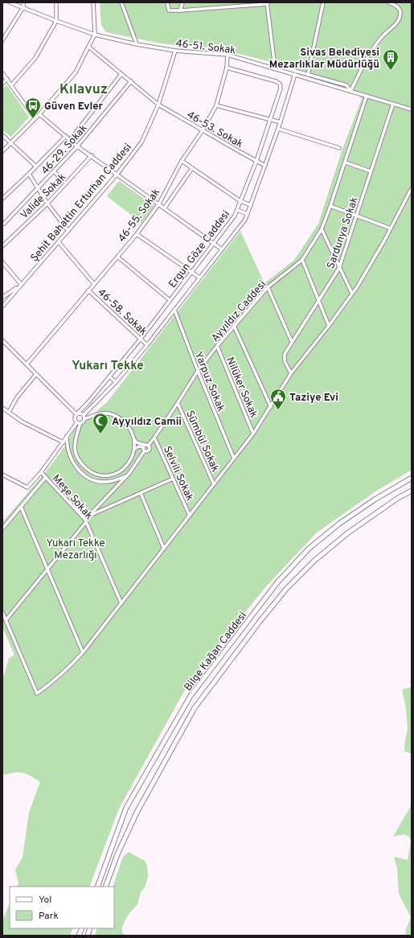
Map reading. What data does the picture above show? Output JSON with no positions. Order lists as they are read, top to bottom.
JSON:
{
  "streets": {
    "main road": ["Bilge Kağan Caddesi"],
    "street": [
      "46-51. Sokak",
      "46-53. Sokak",
      "46-29. Sokak",
      "Valide Sokak",
      "Şehit Bahattin Erturhan Caddesi",
      "46-55. Sokak",
      "Sardunya Sokak",
      "Ergun Göze Caddesi",
      "Ayyıldız Caddesi",
      "46-58. Sokak",
      "Yarpuz Sokak",
      "Nilüker Sokak",
      "Sümbül Sokak",
      "Selvili Sokak",
      "Meşe Sokak"
    ]
  },
  "crossings": [
    ["46-51. Sokak", "Şehit Bahattin Erturhan Caddesi"],
    ["46-51. Sokak", "46-55. Sokak"],
    ["46-51. Sokak", "Sardunya Sokak"],
    ["46-51. Sokak", "Ergun Göze Caddesi"],
    ["46-51. Sokak", "Ayyıldız Caddesi"],
    ["46-53. Sokak", "Şehit Bahattin Erturhan Caddesi"],
    ["46-53. Sokak", "46-55. Sokak"],
    ["46-53. Sokak", "Ergun Göze Caddesi"],
    ["46-55. Sokak", "Ergun Göze Caddesi"],
    ["46-55. Sokak", "46-58. Sokak"],
    ["Ergun Göze Caddesi", "46-58. Sokak"],
    ["Ergun Göze Caddesi", "Yarpuz Sokak"],
    ["Ayyıldız Caddesi", "Yarpuz Sokak"],
    ["Ayyıldız Caddesi", "Nilüker Sokak"],
    ["Ayyıldız Caddesi", "Sümbül Sokak"],
    ["Ayyıldız Caddesi", "Selvili Sokak"],
    ["Ayyıldız Caddesi", "Meşe Sokak"]
  ],
  "districts": ["Kılavuz", "Yukarı Tekke"],
  "parks": ["Yukarı Tekke Mezarlığı"],
  "places": {
    "building": ["Sivas Belediyesi Mezarlıklar Müdürlüğü"],
    "bus stop": ["Güven Evler"],
    "public building": ["Taziye Evi"],
    "mosque": ["Ayyıldız Camii"]
  },
  "legend": ["Yol", "Park"]
}
